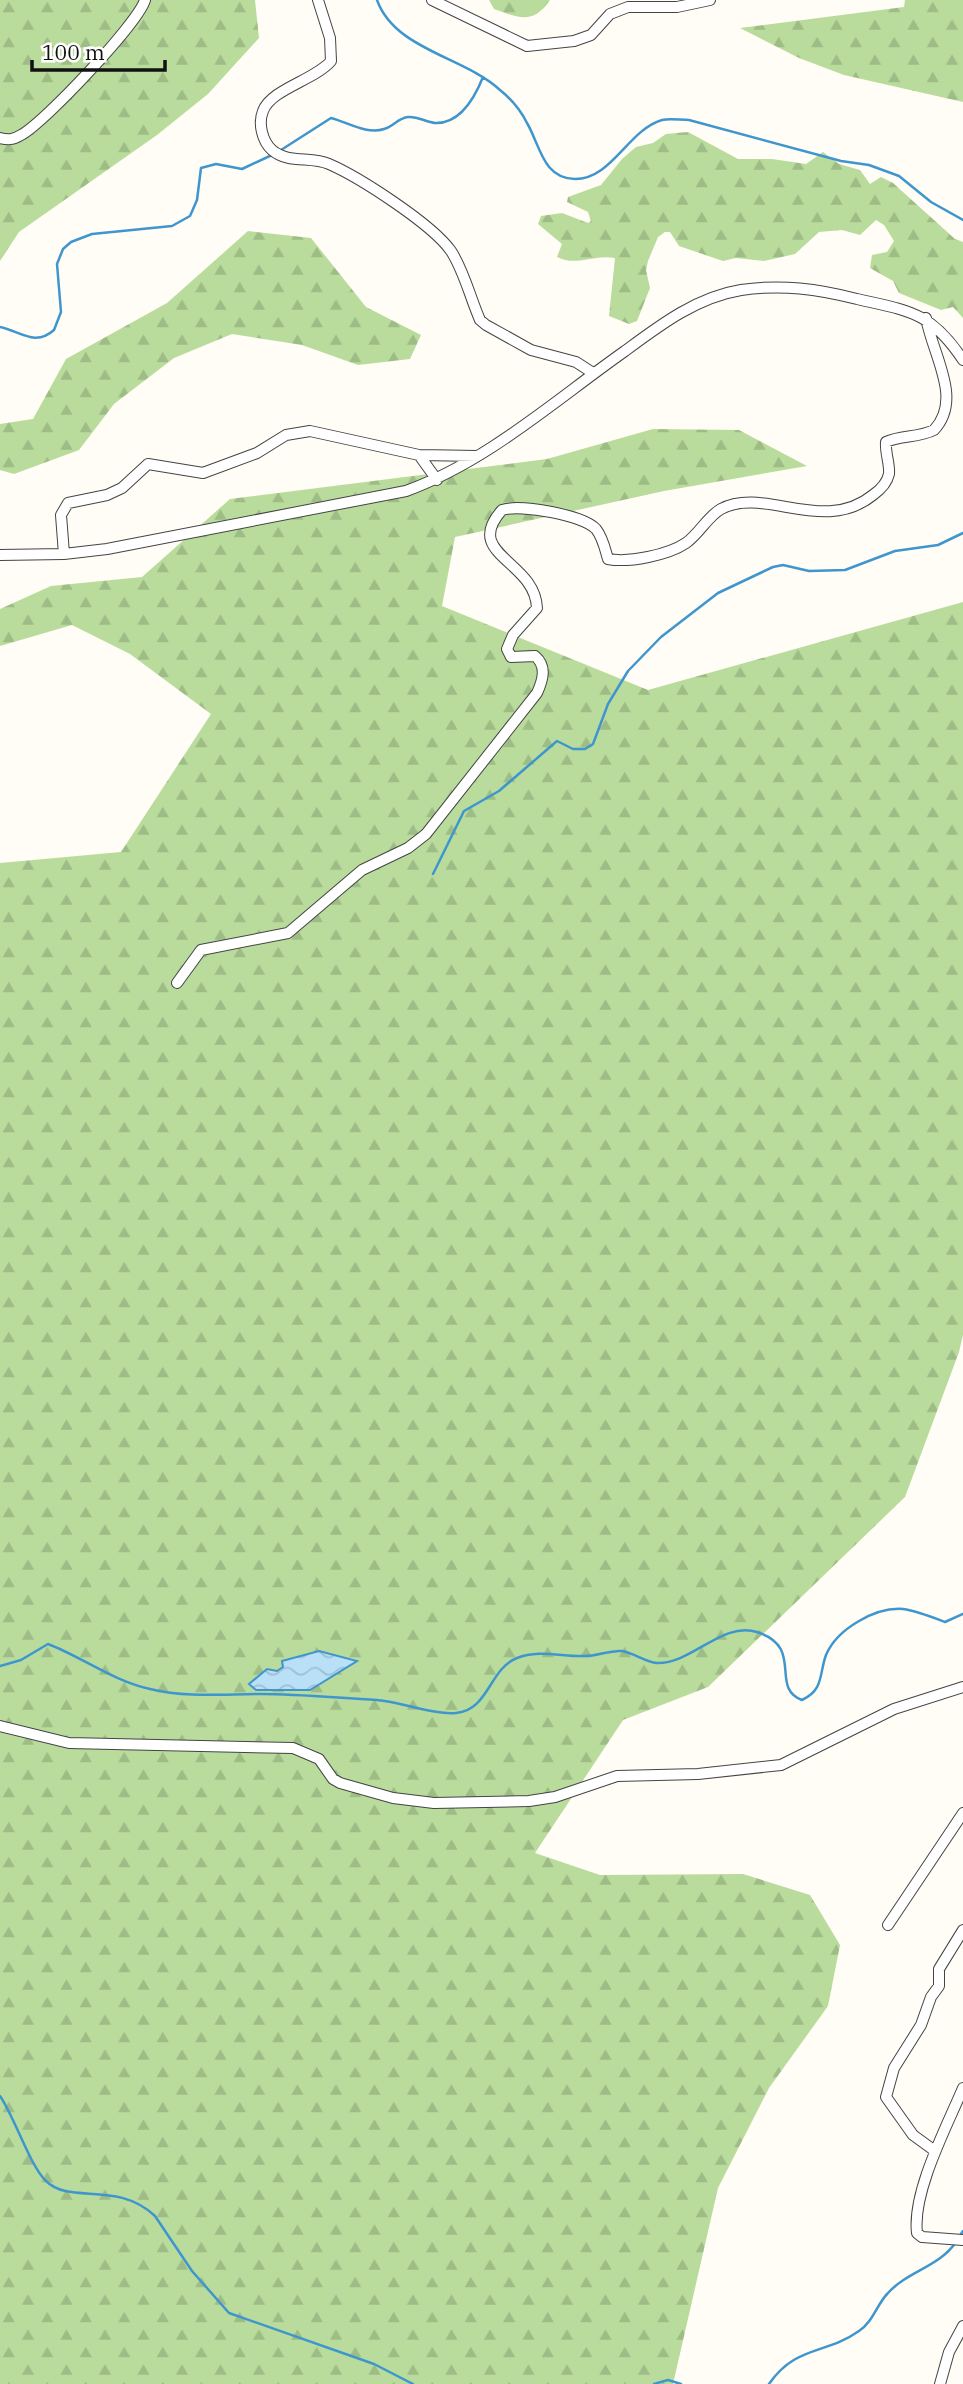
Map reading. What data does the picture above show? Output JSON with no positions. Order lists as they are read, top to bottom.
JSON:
{
  "scale_bar": "100 m"
}
